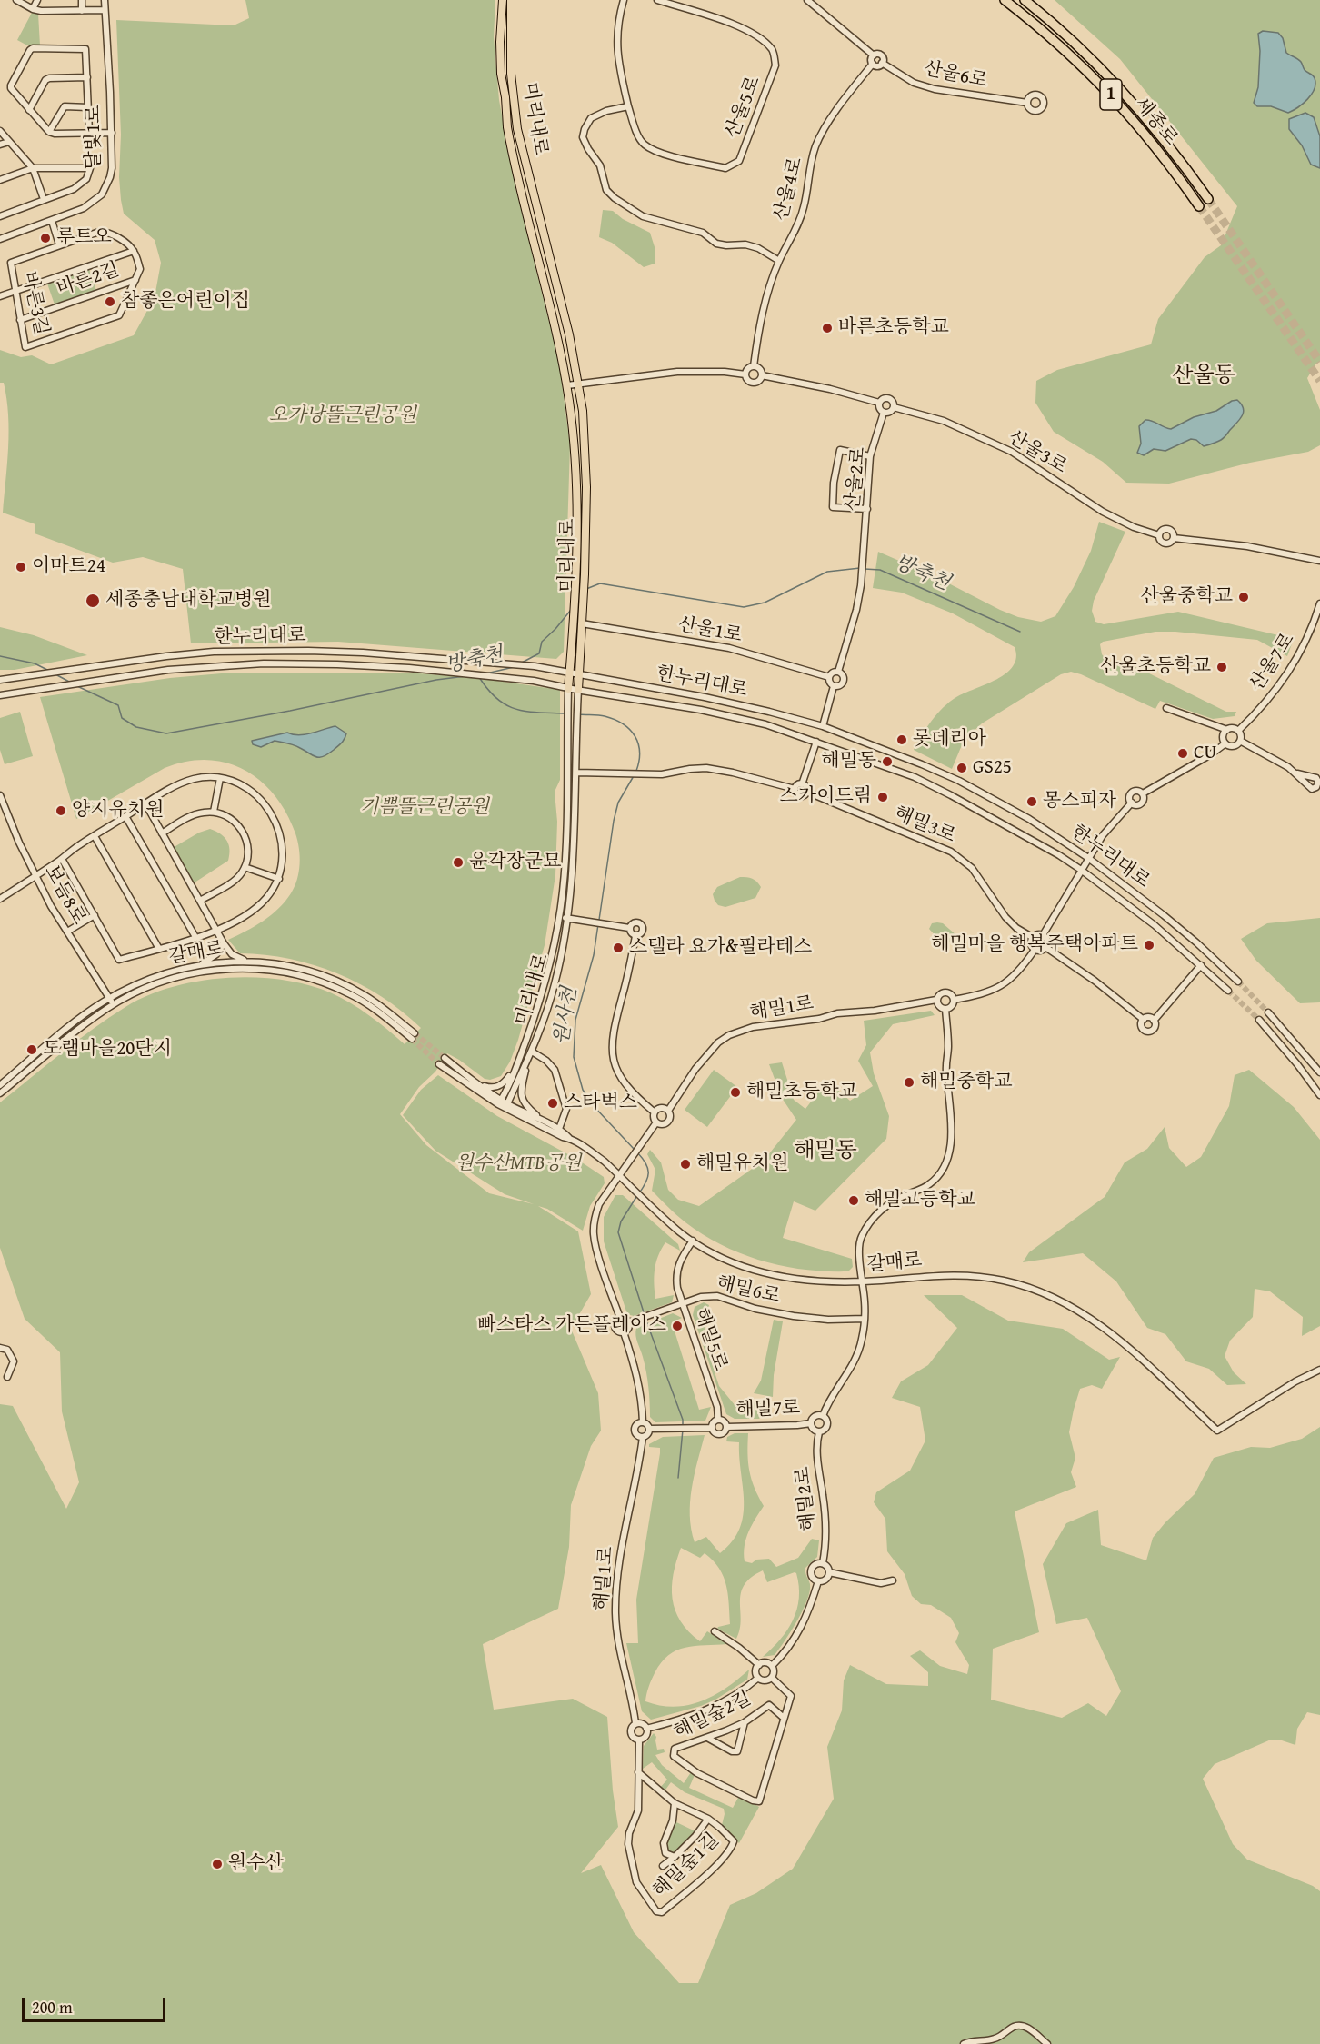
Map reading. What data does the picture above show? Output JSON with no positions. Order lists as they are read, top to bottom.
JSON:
{
  "streets": {
    "highway": ["1", "세종로"],
    "main road": ["미리내로"],
    "street": [
      "산울6로",
      "산울5로",
      "달빛1로",
      "산울4로",
      "바른2길",
      "바른3길",
      "산울3로",
      "산울2로",
      "산울1로",
      "한누리대로",
      "산울7로",
      "해밀3로",
      "보듬8로",
      "갈매로",
      "해밀1로",
      "해밀6로",
      "해밀5로",
      "해밀7로",
      "해밀2로",
      "해밀숲2길",
      "해밀숲1길"
    ]
  },
  "crossings": [
    ["산울6로", "산울4로"],
    ["미리내로", "산울1로"],
    ["미리내로", "한누리대로"],
    ["미리내로", "갈매로"],
    ["바른2길", "바른3길"],
    ["산울3로", "산울2로"],
    ["산울2로", "산울1로"],
    ["보듬8로", "갈매로"],
    ["갈매로", "해밀5로"],
    ["해밀1로", "해밀7로"],
    ["해밀1로", "해밀숲1길"],
    ["해밀6로", "해밀5로"],
    ["해밀5로", "해밀7로"],
    ["해밀7로", "해밀2로"]
  ],
  "districts": ["산울동", "해밀동"],
  "water": ["방축천", "원사천"],
  "parks": ["오가낭뜰근린공원", "기쁨뜰근린공원", "원수산MTB공원"],
  "places": [
    "루트오",
    "참좋은어린이집",
    "바른초등학교",
    "이마트24",
    "산울중학교",
    "세종충남대학교병원",
    "산울초등학교",
    "롯데리아",
    "CU",
    "해밀동",
    "GS25",
    "스카이드림",
    "몽스피자",
    "양지유치원",
    "윤각장군묘",
    "해밀마을 행복주택아파트",
    "스텔라 요가&필라테스",
    "도램마을20단지",
    "해밀중학교",
    "해밀초등학교",
    "스타벅스",
    "해밀유치원",
    "해밀고등학교",
    "빠스타스 가든플레이스",
    "원수산"
  ],
  "scale_bar": "200 m"
}
